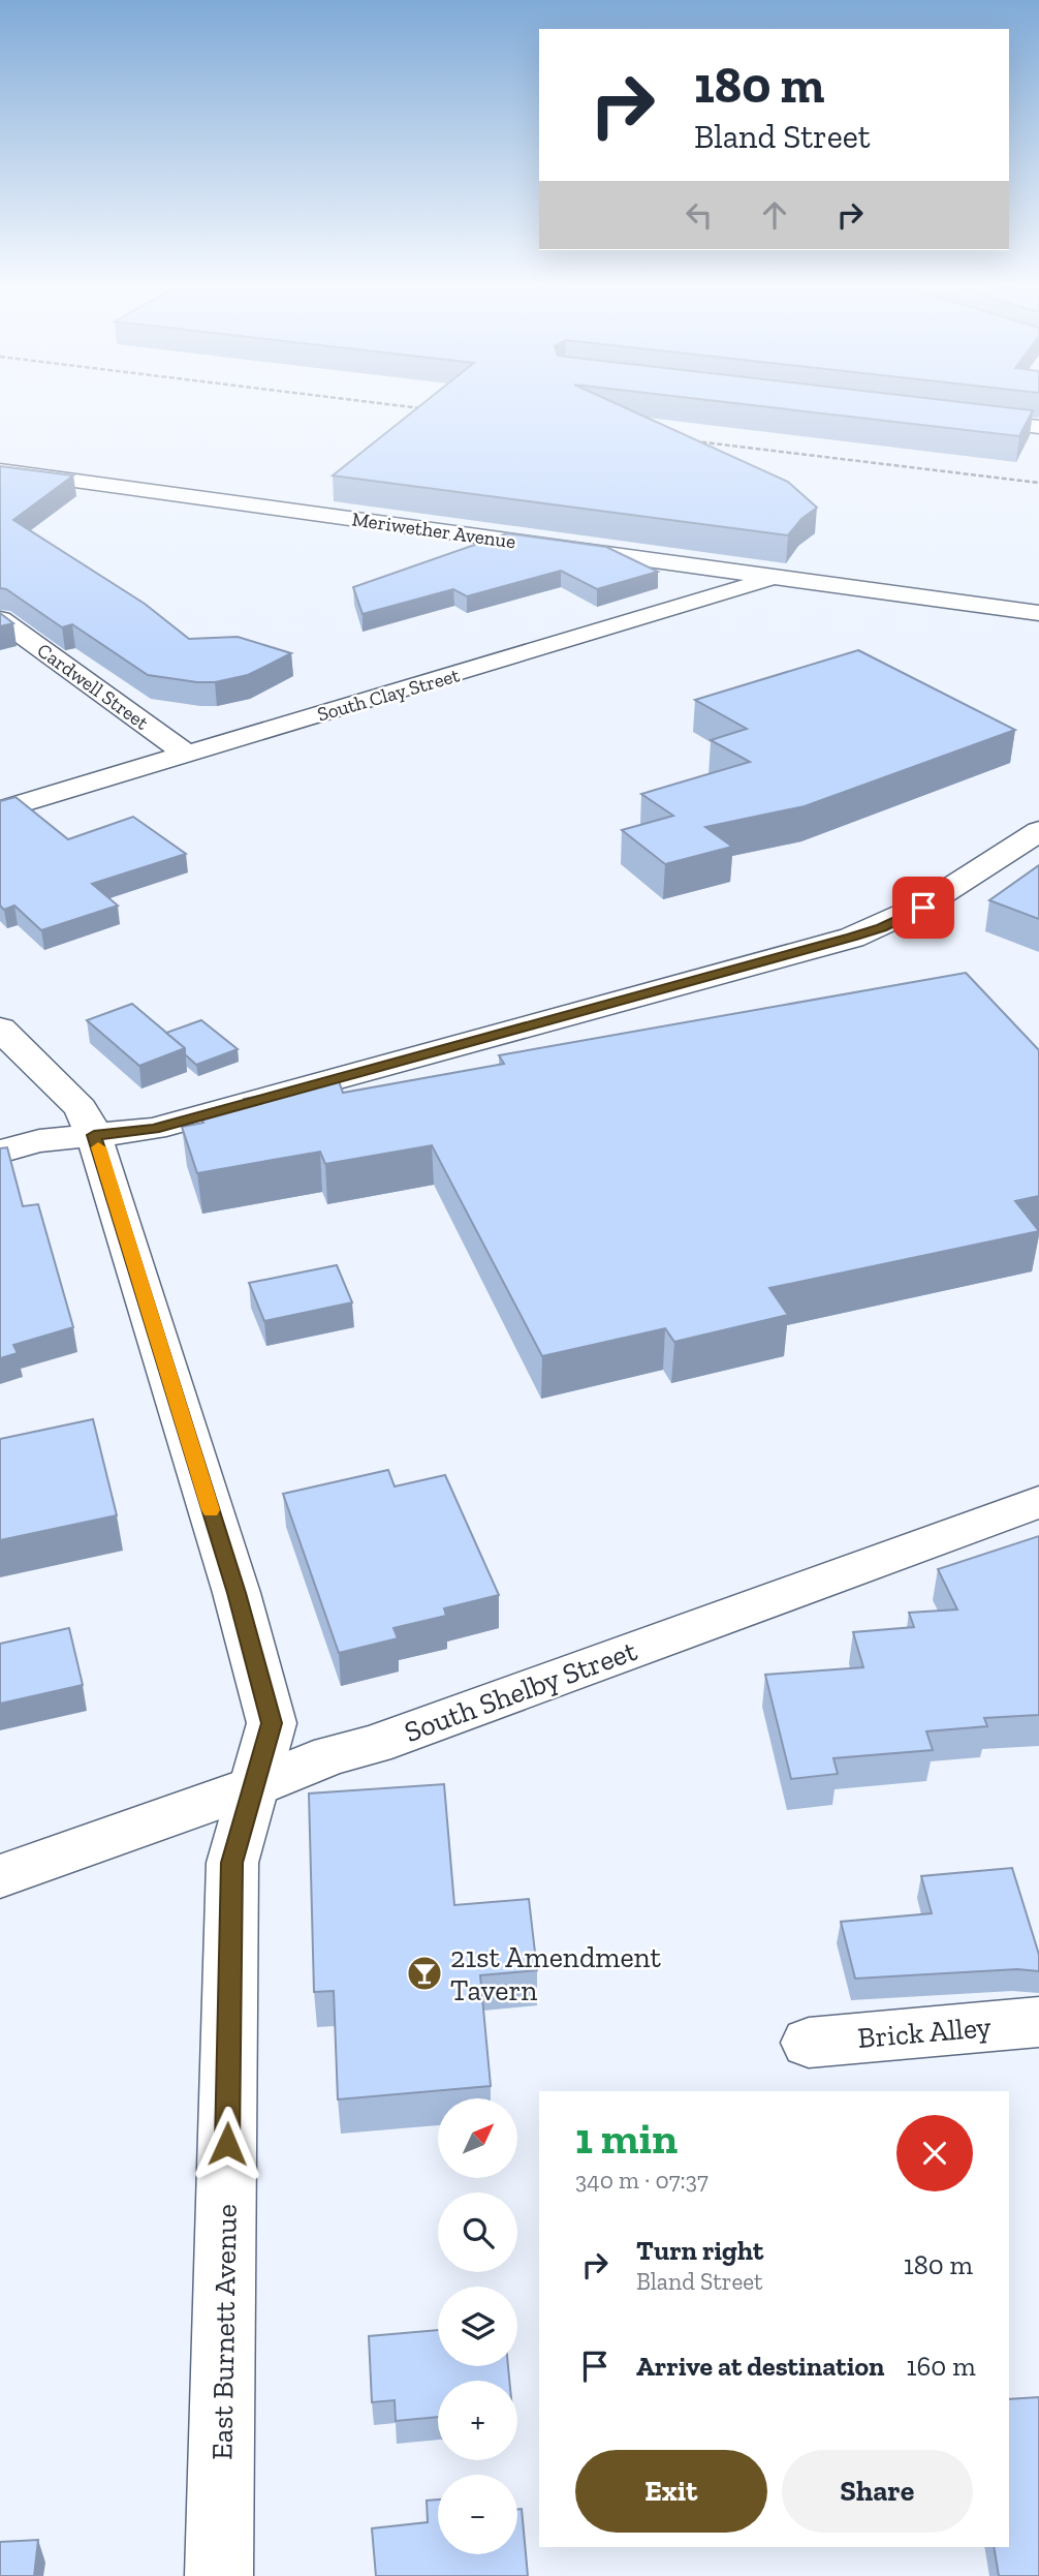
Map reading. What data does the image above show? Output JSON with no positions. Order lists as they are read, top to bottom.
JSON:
{
  "streets": {
    "street": [
      "Meriwether Avenue",
      "Cardwell Street",
      "South Clay Street",
      "South Shelby Street",
      "Brick Alley",
      "East Burnett Avenue"
    ]
  },
  "crossings": [
    ["Meriwether Avenue", "South Clay Street"],
    ["Cardwell Street", "South Clay Street"],
    ["South Shelby Street", "East Burnett Avenue"]
  ],
  "places": {
    "bar": ["21st Amendment Tavern"]
  },
  "north": "top right",
  "page": {
    "turn": ["180 m", "Bland Street"],
    "heading": ["1 min", "340 m · 07:37"],
    "map_buttons": ["+", "−"],
    "list": [
      {
        "name": "Turn right",
        "note": "Bland Street",
        "value": "180 m"
      },
      {
        "name": "Arrive at destination",
        "value": "160 m"
      }
    ],
    "buttons": ["Exit", "Share"]
  }
}
